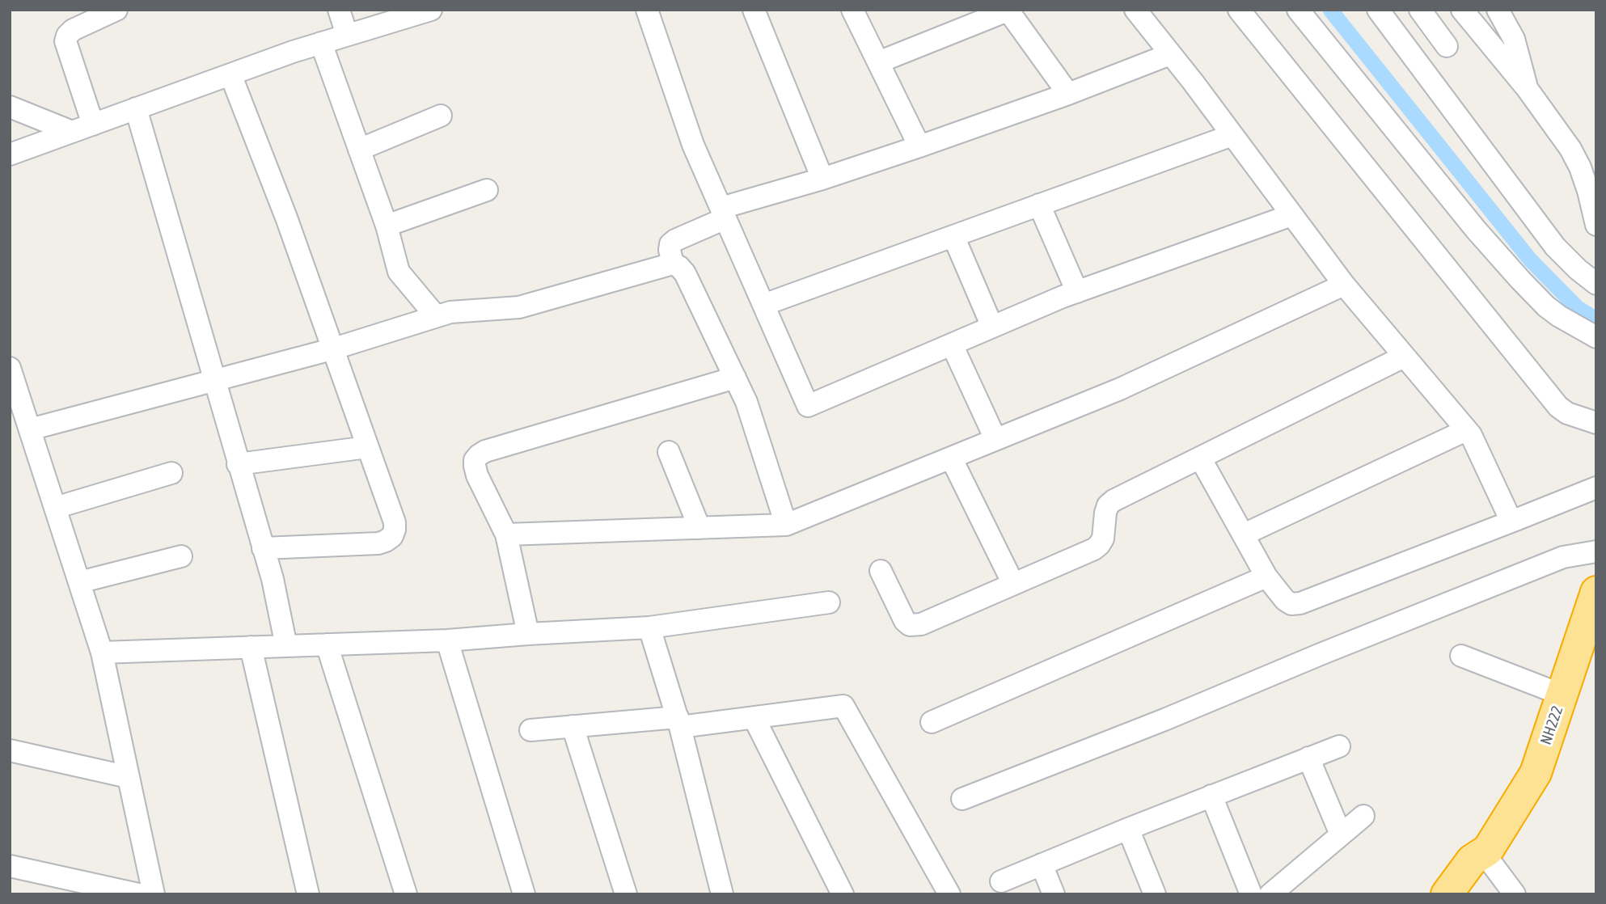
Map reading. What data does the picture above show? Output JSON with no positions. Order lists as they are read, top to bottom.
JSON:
{
  "streets": {
    "highway": ["NH222"]
  }
}
